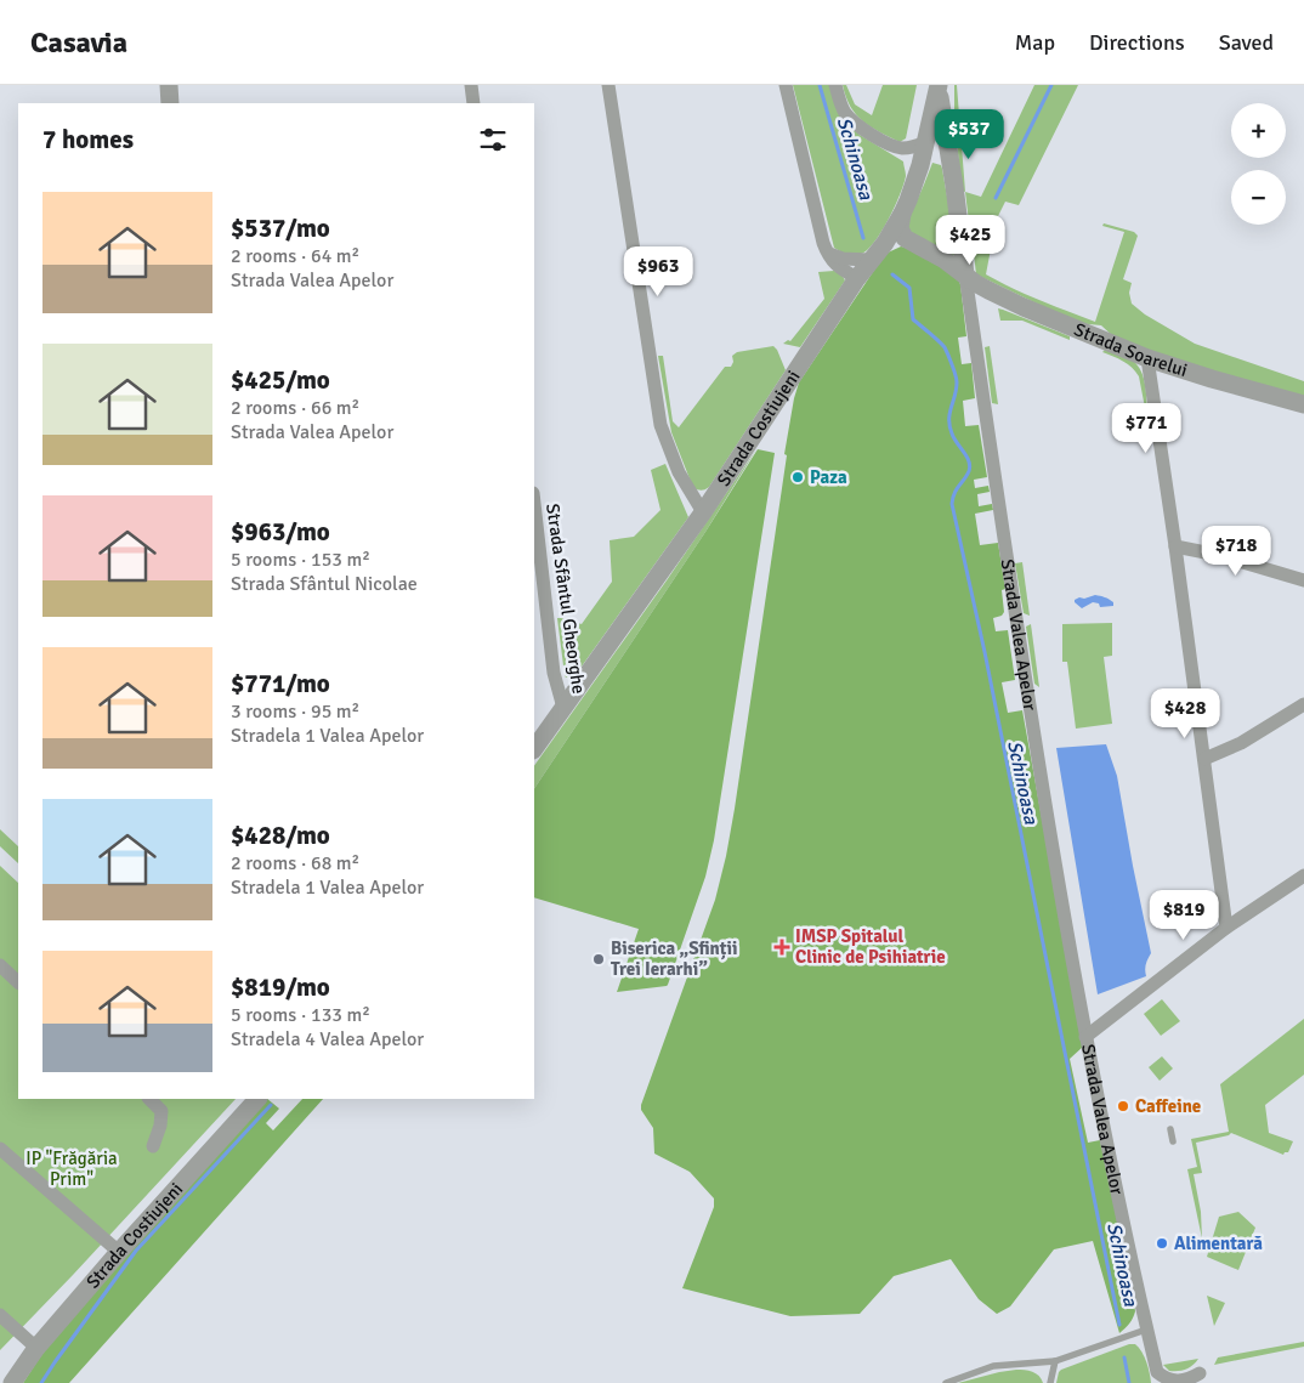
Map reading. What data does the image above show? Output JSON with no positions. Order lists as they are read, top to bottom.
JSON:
{
  "streets": {
    "street": [
      "Strada Soarelui",
      "Strada Costiujeni",
      "Strada Sfântul Gheorghe",
      "Strada Valea Apelor"
    ]
  },
  "crossings": [
    ["Strada Soarelui", "Strada Valea Apelor"],
    ["Strada Costiujeni", "Strada Sfântul Gheorghe"],
    ["Strada Costiujeni", "Strada Valea Apelor"]
  ],
  "water": ["Schinoasa"],
  "parks": ["IP \"Frăgăria Prim\""],
  "places": {
    "other": [
      "Paza",
      "Biserica „Sfinții Trei Ierarhi”",
      "Caffeine",
      "Alimentară"
    ],
    "health": ["IMSP Spitalul Clinic de Psihiatrie"]
  },
  "page": {
    "header": "Casavia",
    "nav": ["Map", "Directions", "Saved"],
    "map_buttons": ["+", "−"],
    "heading": "7 homes",
    "price": [
      "$537",
      "$425",
      "$963",
      "$771",
      "$718",
      "$428",
      "$819"
    ],
    "list": [
      {
        "name": "$537/mo",
        "note": "2 rooms · 64 m² · Strada Valea Apelor"
      },
      {
        "name": "$425/mo",
        "note": "2 rooms · 66 m² · Strada Valea Apelor"
      },
      {
        "name": "$963/mo",
        "note": "5 rooms · 153 m² · Strada Sfântul Nicolae"
      },
      {
        "name": "$771/mo",
        "note": "3 rooms · 95 m² · Stradela 1 Valea Apelor"
      },
      {
        "name": "$428/mo",
        "note": "2 rooms · 68 m² · Stradela 1 Valea Apelor"
      },
      {
        "name": "$819/mo",
        "note": "5 rooms · 133 m² · Stradela 4 Valea Apelor"
      }
    ]
  }
}
